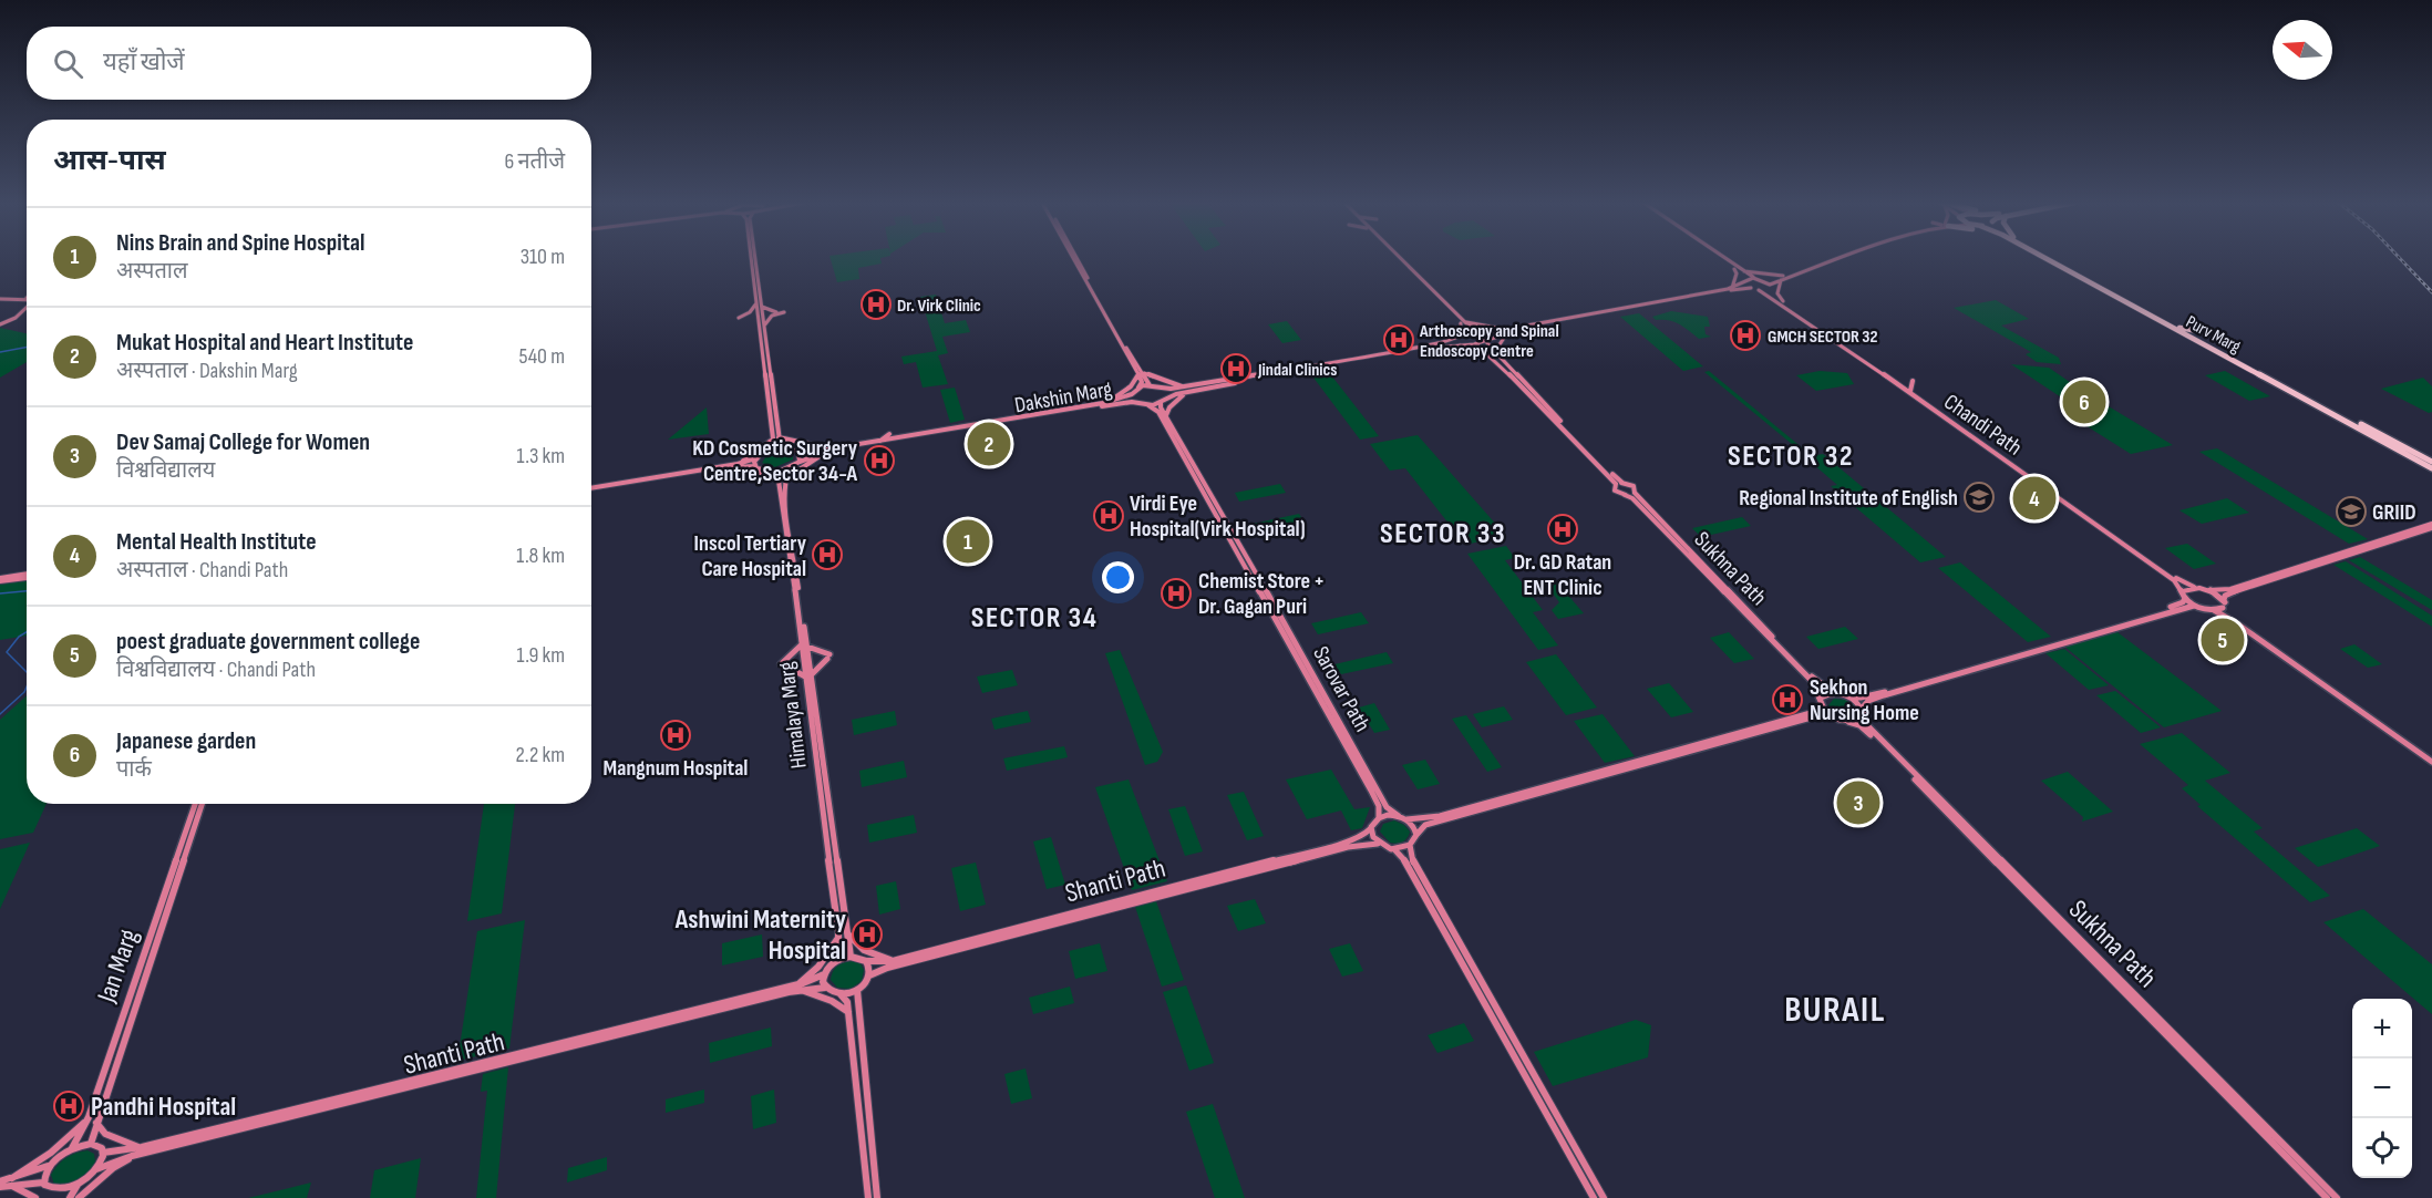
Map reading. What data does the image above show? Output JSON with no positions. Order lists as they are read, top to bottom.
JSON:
{
  "streets": {
    "highway": ["Purv Marg"],
    "main road": [
      "Dakshin Marg",
      "Chandi Path",
      "Sukhna Path",
      "Sarovar Path",
      "Himalaya Marg",
      "Shanti Path",
      "Jan Marg"
    ]
  },
  "crossings": [
    ["Dakshin Marg", "Himalaya Marg"],
    ["Sarovar Path", "Shanti Path"],
    ["Himalaya Marg", "Shanti Path"]
  ],
  "districts": [
    "SECTOR 32",
    "SECTOR 33",
    "SECTOR 34",
    "BURAIL"
  ],
  "places": {
    "hospital": [
      "Dr. Virk Clinic",
      "GMCH SECTOR 32",
      "Arthoscopy and Spinal Endoscopy Centre",
      "Jindal Clinics",
      "KD Cosmetic Surgery Centre,Sector 34-A",
      "Virdi Eye Hospital(Virk Hospital)",
      "Dr. GD Ratan ENT Clinic",
      "Inscol Tertiary Care Hospital",
      "Chemist Store + Dr. Gagan Puri",
      "Sekhon Nursing Home",
      "Mangnum Hospital",
      "Ashwini Maternity Hospital",
      "Pandhi Hospital"
    ],
    "school or university": ["Regional Institute of English", "GRIID"]
  },
  "north": "left",
  "page": {
    "search": "यहाँ खोजें",
    "heading": ["आस-पास", "6 नतीजे"],
    "list": [
      {
        "mark": "1",
        "name": "Nins Brain and Spine Hospital",
        "note": "अस्पताल",
        "value": "310 m"
      },
      {
        "mark": "2",
        "name": "Mukat Hospital and Heart Institute",
        "note": "अस्पताल · Dakshin Marg",
        "value": "540 m"
      },
      {
        "mark": "3",
        "name": "Dev Samaj College for Women",
        "note": "विश्वविद्यालय",
        "value": "1.3 km"
      },
      {
        "mark": "4",
        "name": "Mental Health Institute",
        "note": "अस्पताल · Chandi Path",
        "value": "1.8 km"
      },
      {
        "mark": "5",
        "name": "poest graduate government college",
        "note": "विश्वविद्यालय · Chandi Path",
        "value": "1.9 km"
      },
      {
        "mark": "6",
        "name": "Japanese garden",
        "note": "पार्क",
        "value": "2.2 km"
      }
    ],
    "pins": [
      "6",
      "2",
      "4",
      "1",
      "5",
      "3"
    ],
    "map_buttons": ["+", "−"]
  }
}
